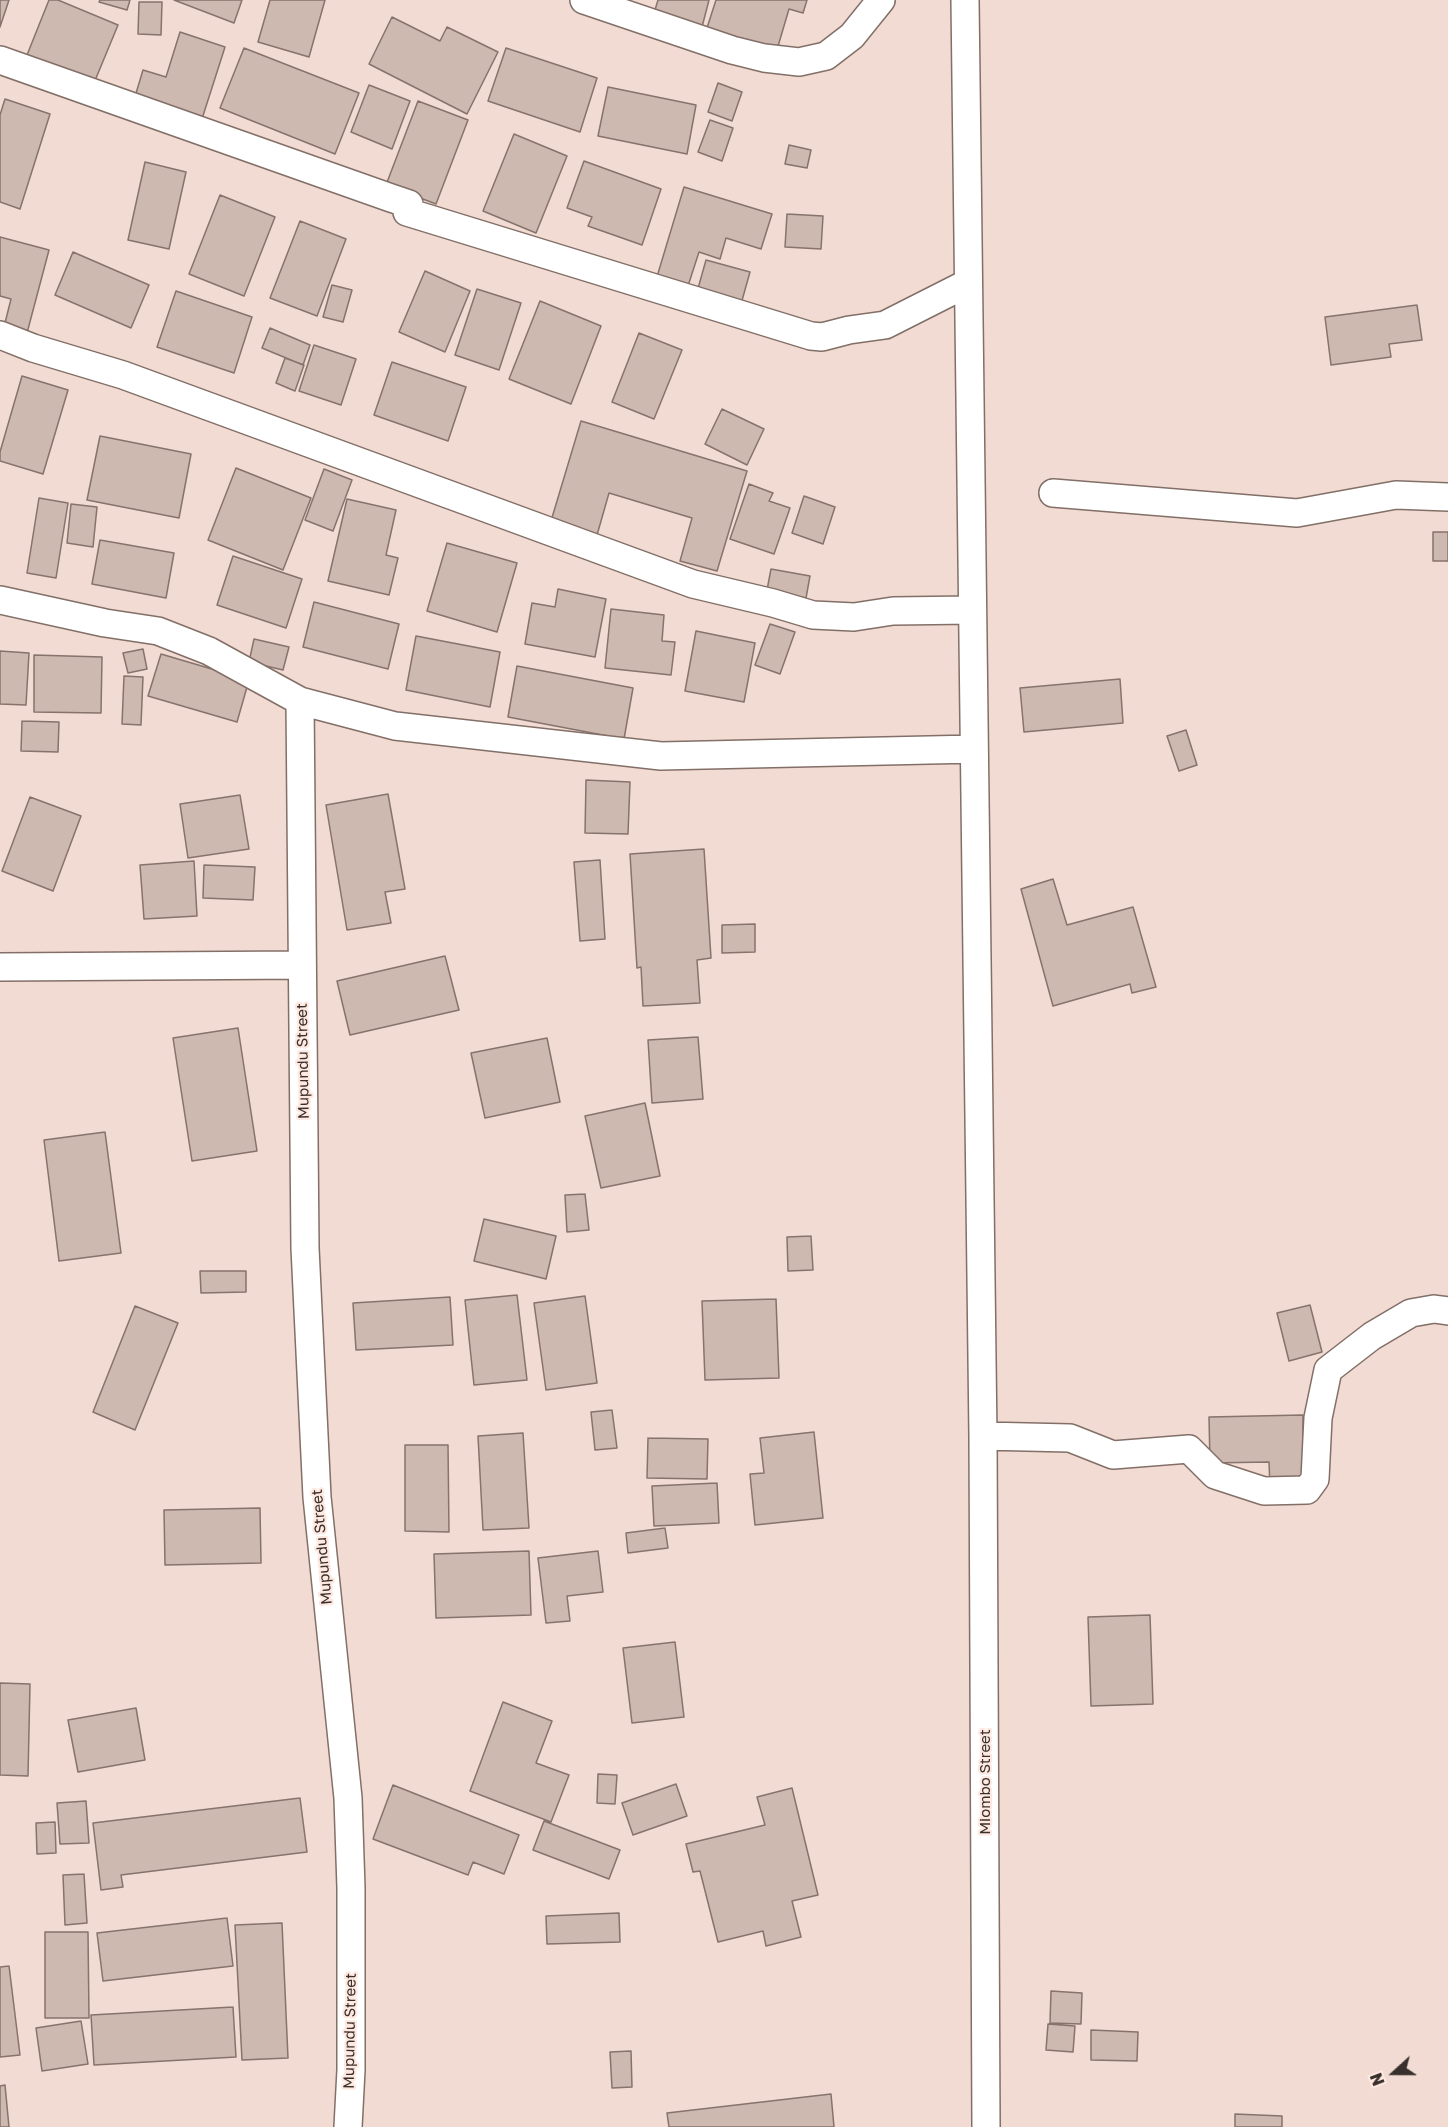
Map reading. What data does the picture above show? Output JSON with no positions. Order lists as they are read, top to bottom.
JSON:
{
  "streets": {
    "street": ["Mupundu Street", "Miombo Street"]
  },
  "north": "left"
}
